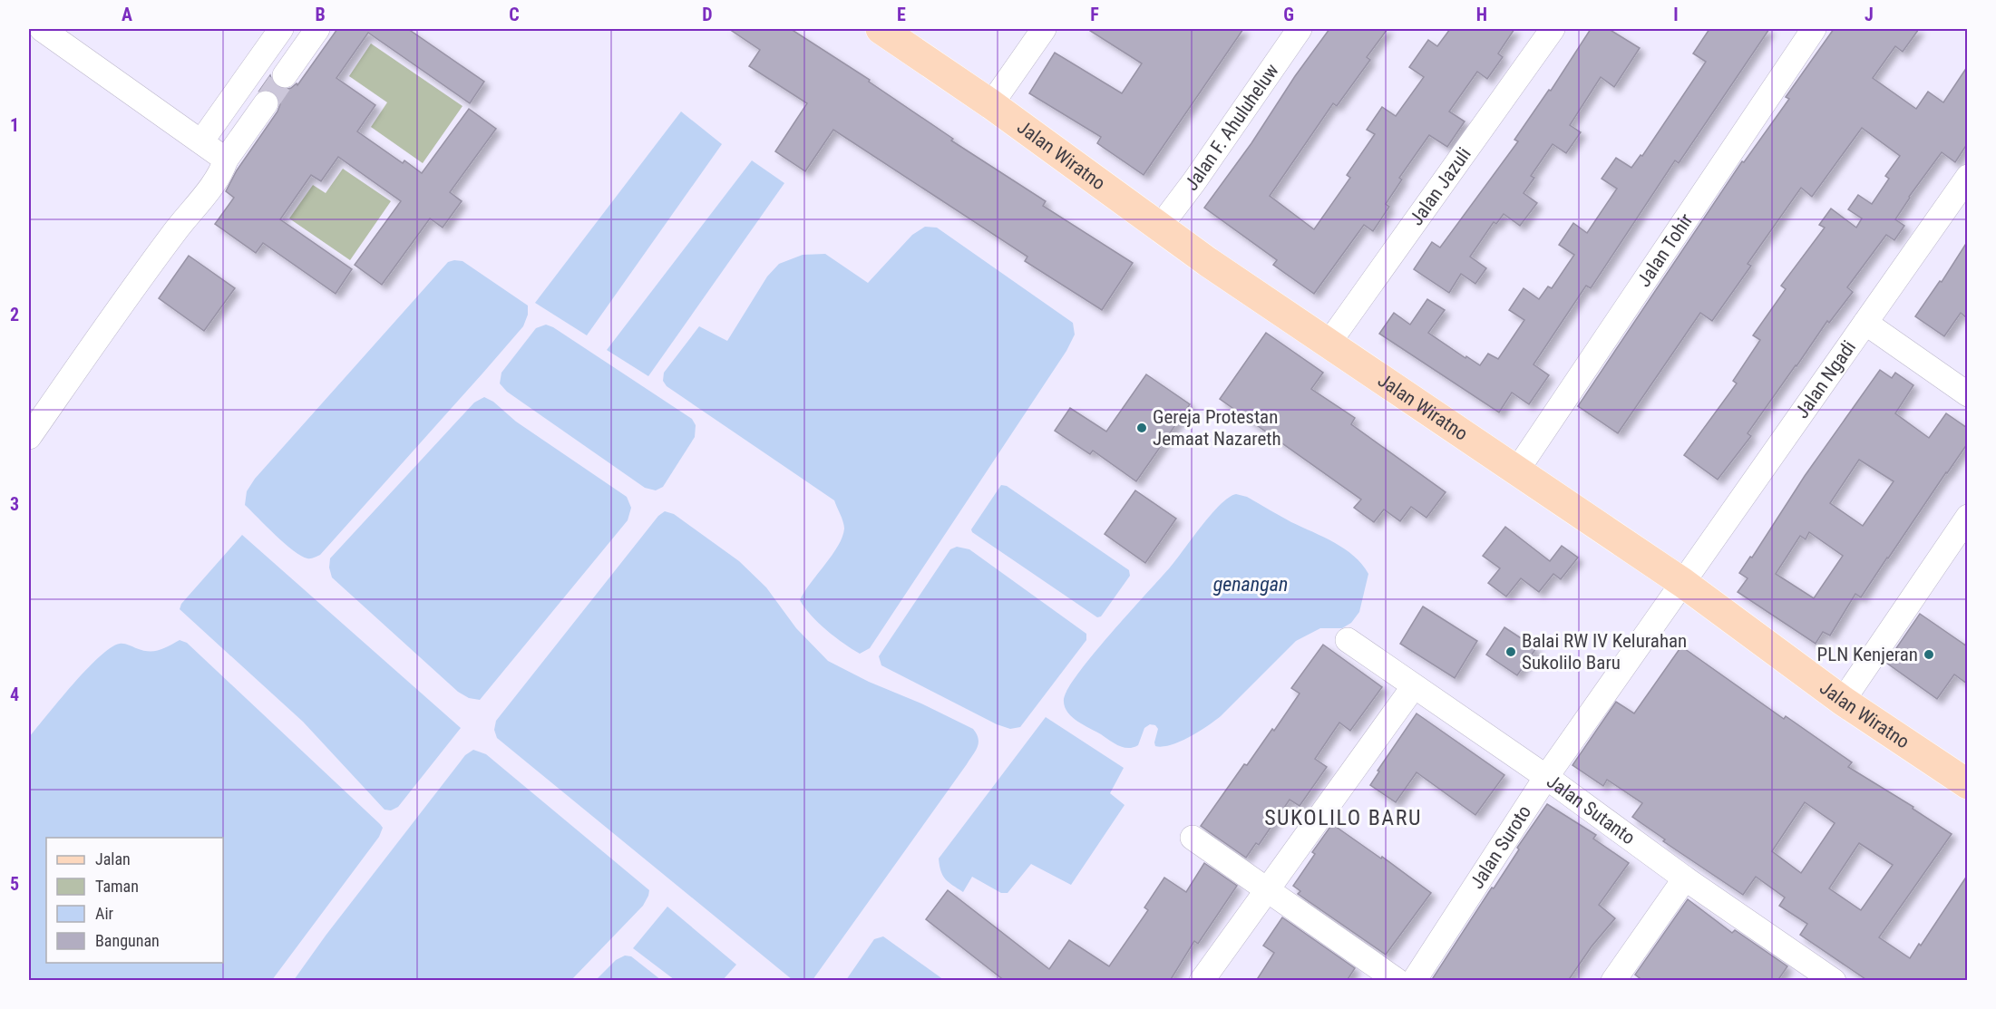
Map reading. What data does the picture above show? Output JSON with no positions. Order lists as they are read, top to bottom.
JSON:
{
  "streets": {
    "main road": ["Jalan Wiratno"],
    "street": [
      "Jalan F. Ahuluheluw",
      "Jalan Jazuli",
      "Jalan Tohir",
      "Jalan Ngadi",
      "Jalan Sutanto",
      "Jalan Suroto"
    ]
  },
  "crossings": [
    ["Jalan F. Ahuluheluw", "Jalan Wiratno"],
    ["Jalan Wiratno", "Jalan Jazuli"],
    ["Jalan Wiratno", "Jalan Tohir"],
    ["Jalan Wiratno", "Jalan Ngadi"],
    ["Jalan Wiratno", "Jalan Suroto"],
    ["Jalan Ngadi", "Jalan Suroto"],
    ["Jalan Sutanto", "Jalan Suroto"]
  ],
  "districts": ["SUKOLILO BARU"],
  "water": ["genangan"],
  "places": ["Gereja Protestan Jemaat Nazareth", "Balai RW IV Kelurahan Sukolilo Baru", "PLN Kenjeran"],
  "legend": [
    "Jalan",
    "Taman",
    "Air",
    "Bangunan"
  ],
  "grid": {
    "columns": [
      "A",
      "B",
      "C",
      "D",
      "E",
      "F",
      "G",
      "H",
      "I",
      "J"
    ],
    "rows": [
      "1",
      "2",
      "3",
      "4",
      "5"
    ]
  }
}
